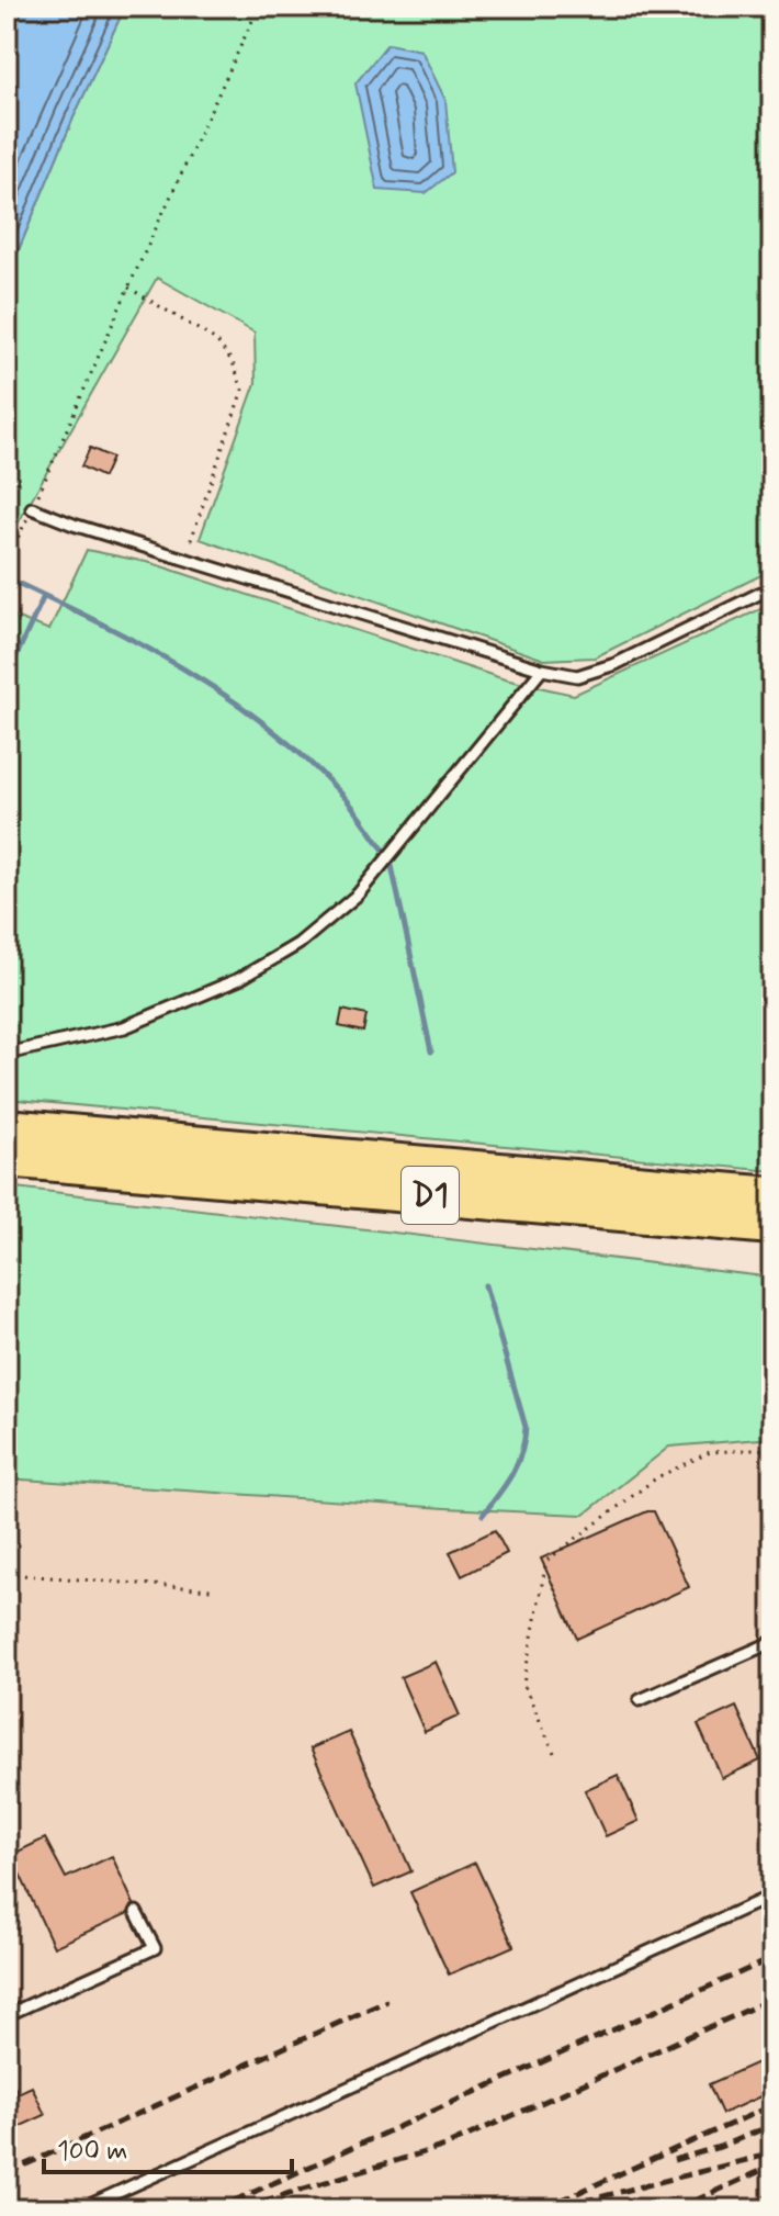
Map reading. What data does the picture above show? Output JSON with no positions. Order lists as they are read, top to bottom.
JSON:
{
  "streets": {
    "highway": ["D1"]
  },
  "scale_bar": "100 m"
}
